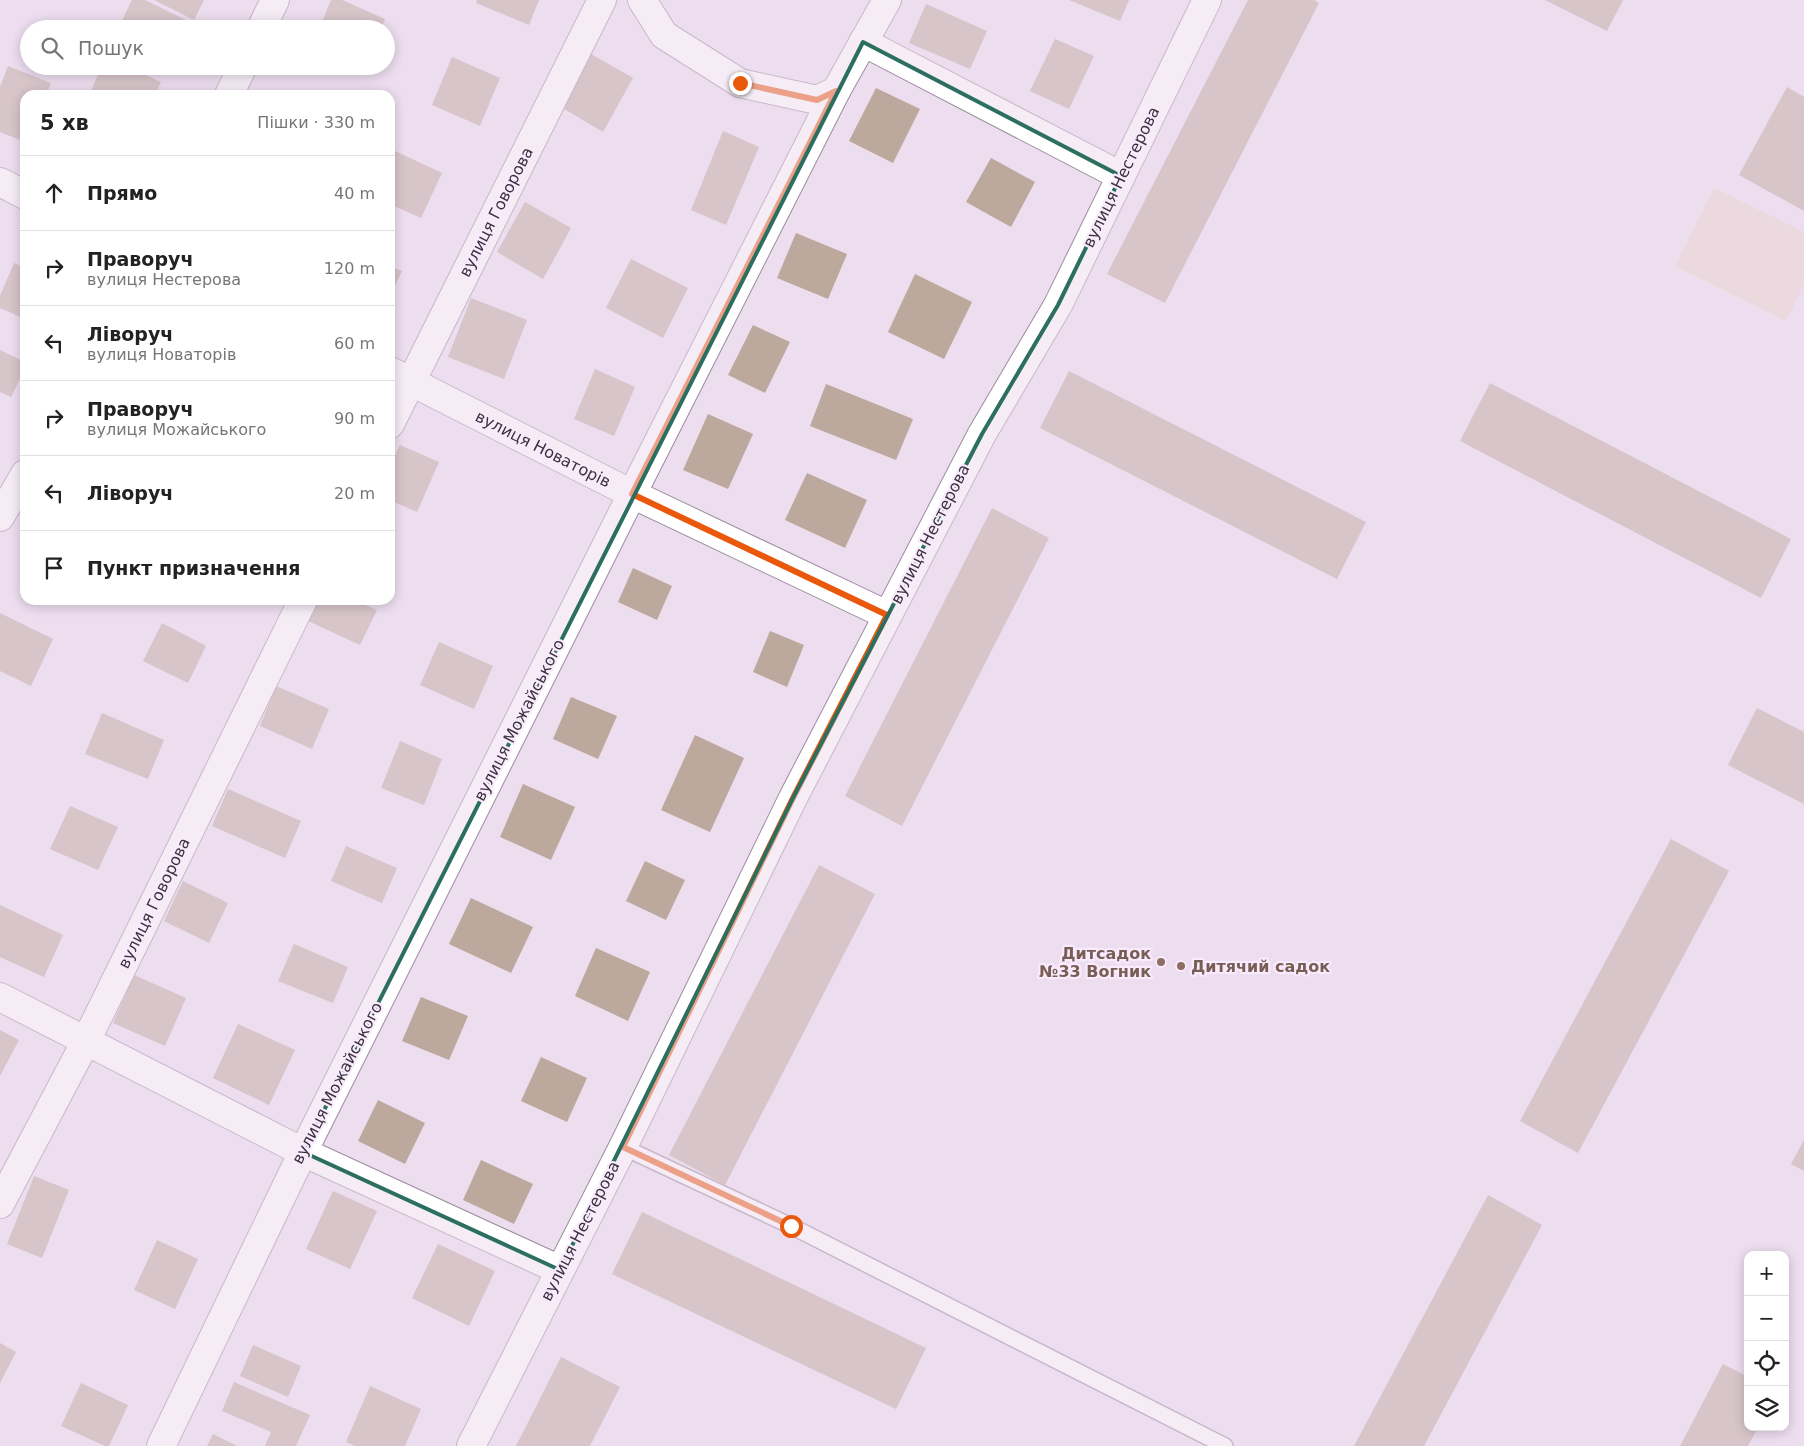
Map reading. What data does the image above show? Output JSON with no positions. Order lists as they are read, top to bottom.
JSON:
{
  "streets": {
    "street": [
      "вулиця Нестерова",
      "вулиця Говорова",
      "вулиця Новаторів",
      "вулиця Можайського"
    ]
  },
  "crossings": [
    ["вулиця Нестерова", "вулиця Новаторів"],
    ["вулиця Говорова", "вулиця Новаторів"],
    ["вулиця Новаторів", "вулиця Можайського"]
  ],
  "places": ["Дитсадок №33 Вогник", "Дитячий садок"],
  "page": {
    "search": "Пошук",
    "heading": ["5 хв", "Пішки · 330 m"],
    "list": [
      ["Прямо", "40 m"],
      ["Праворуч", "вулиця Нестерова", "120 m"],
      ["Ліворуч", "вулиця Новаторів", "60 m"],
      ["Праворуч", "вулиця Можайського", "90 m"],
      ["Ліворуч", "20 m"],
      "Пункт призначення"
    ],
    "map_buttons": ["+", "−"]
  }
}
